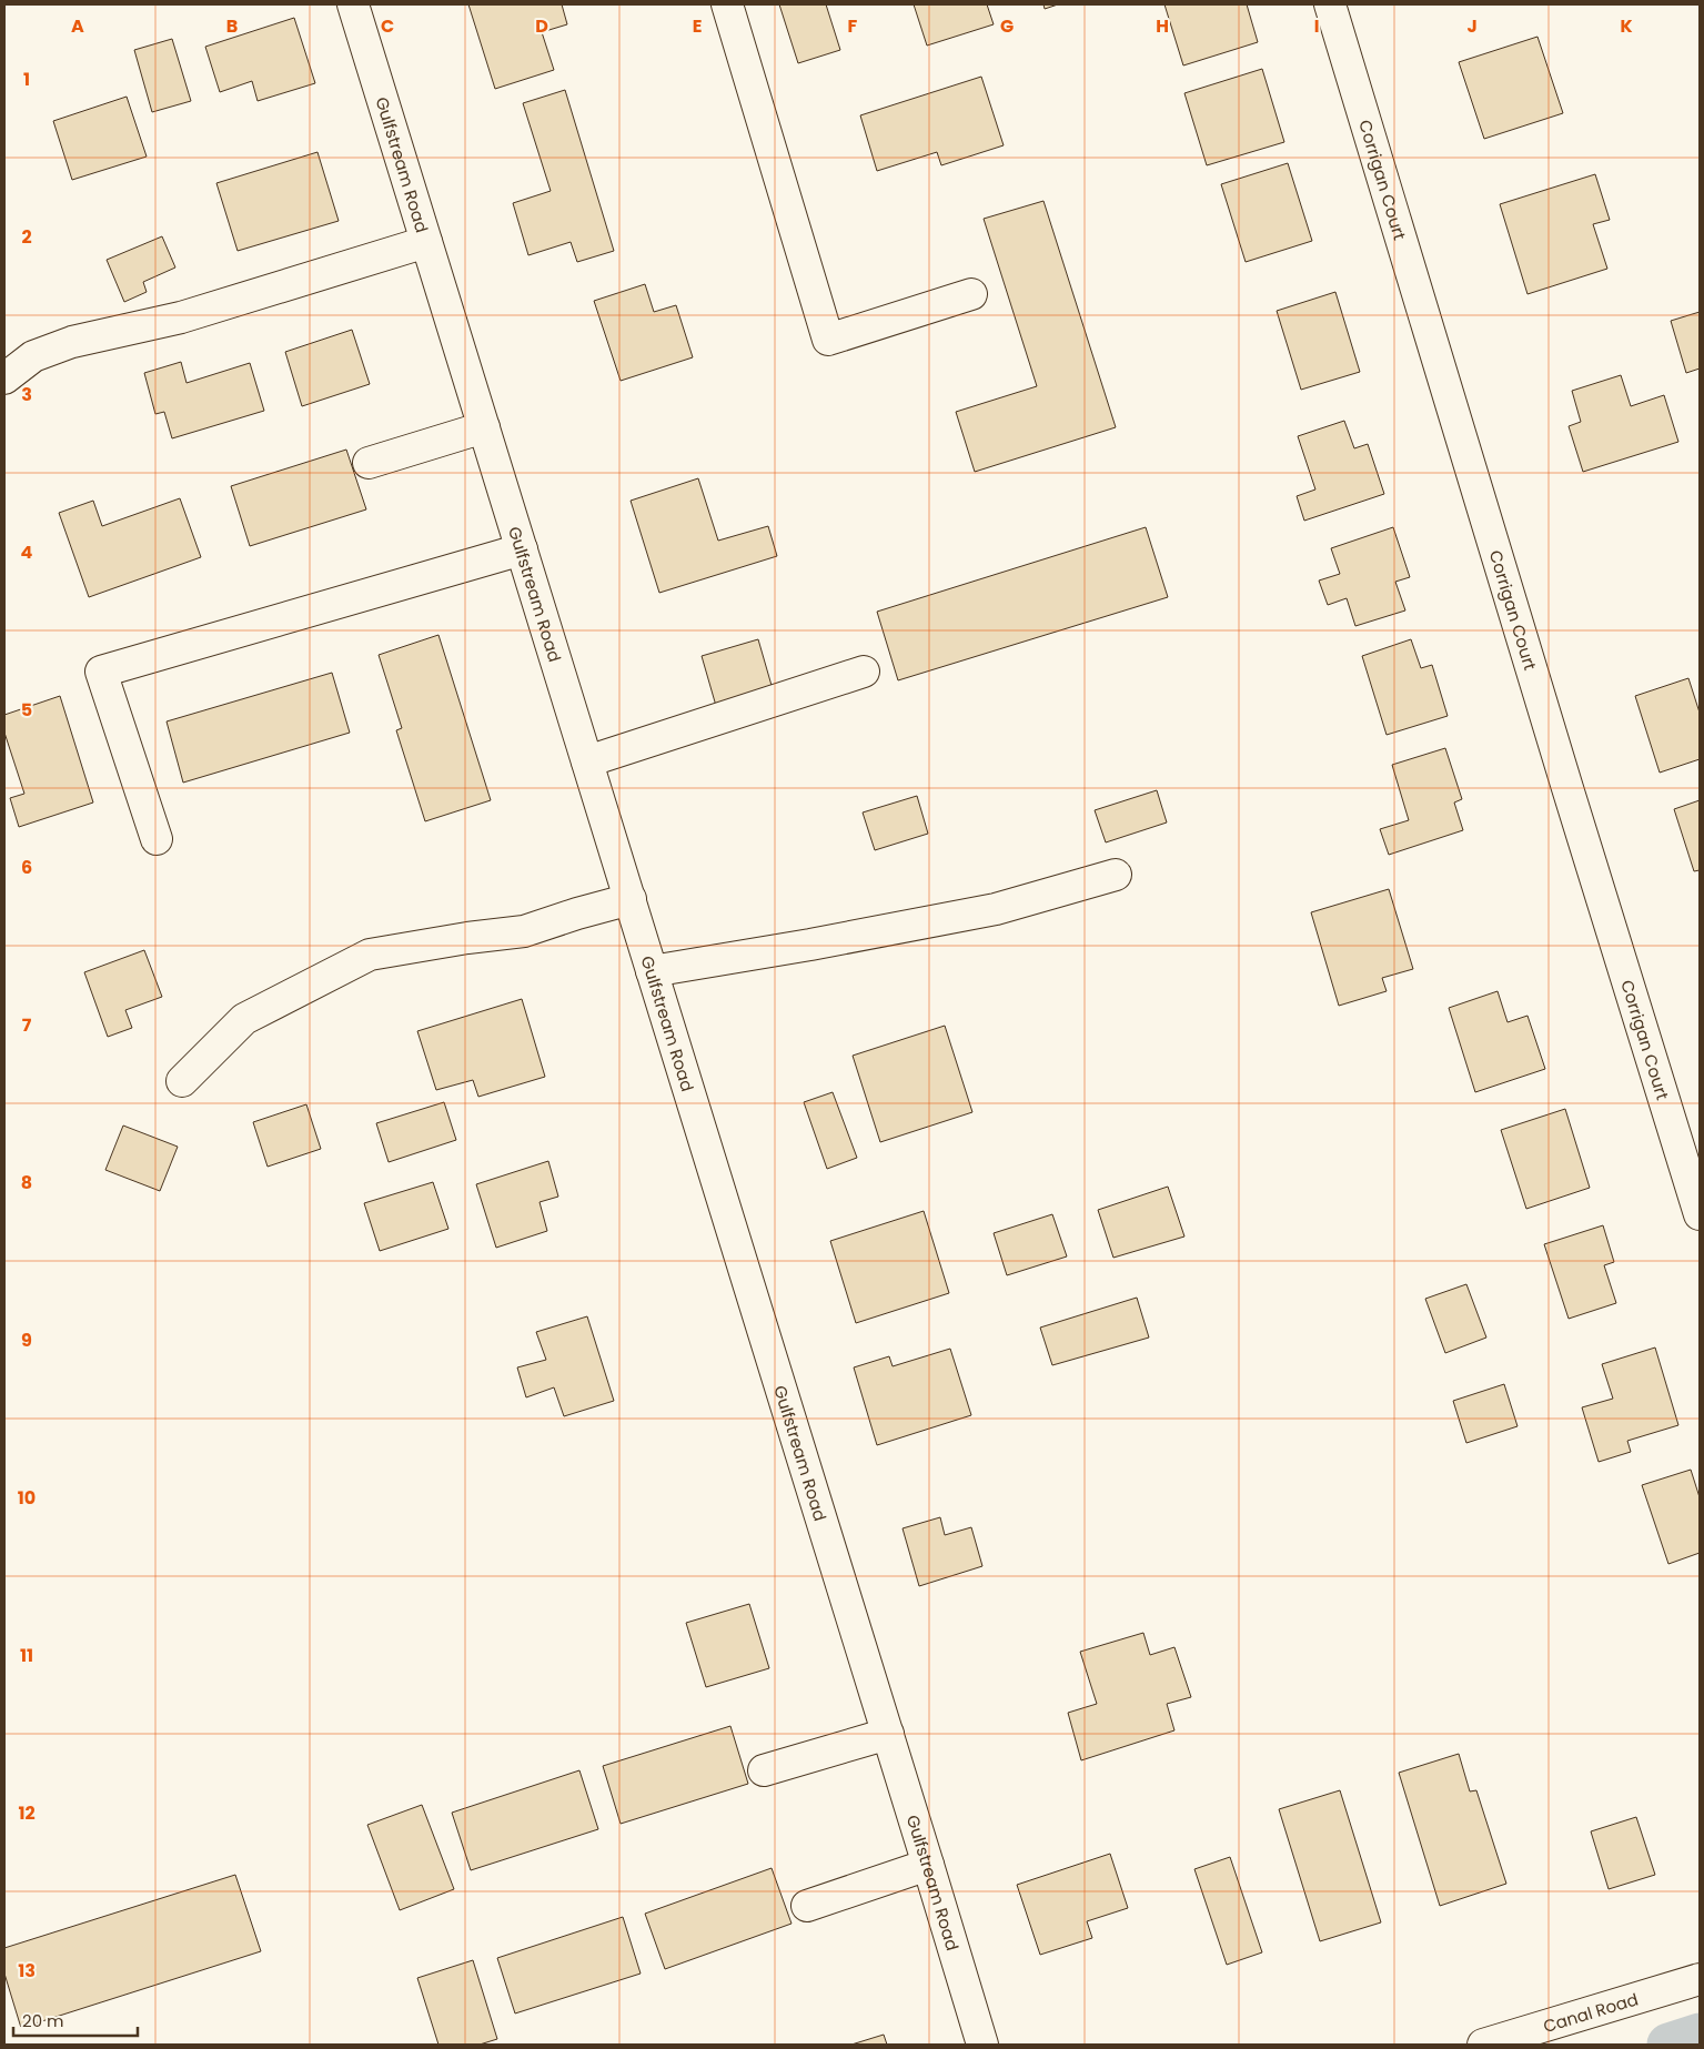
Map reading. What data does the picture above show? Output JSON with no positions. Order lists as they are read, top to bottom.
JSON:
{
  "streets": {
    "street": ["Gulfstream Road", "Corrigan Court", "Canal Road"]
  },
  "scale_bar": "20 m",
  "grid": {
    "columns": [
      "A",
      "B",
      "C",
      "D",
      "E",
      "F",
      "G",
      "H",
      "I",
      "J",
      "K"
    ],
    "rows": [
      "1",
      "2",
      "3",
      "4",
      "5",
      "6",
      "7",
      "8",
      "9",
      "10",
      "11",
      "12",
      "13"
    ]
  }
}
